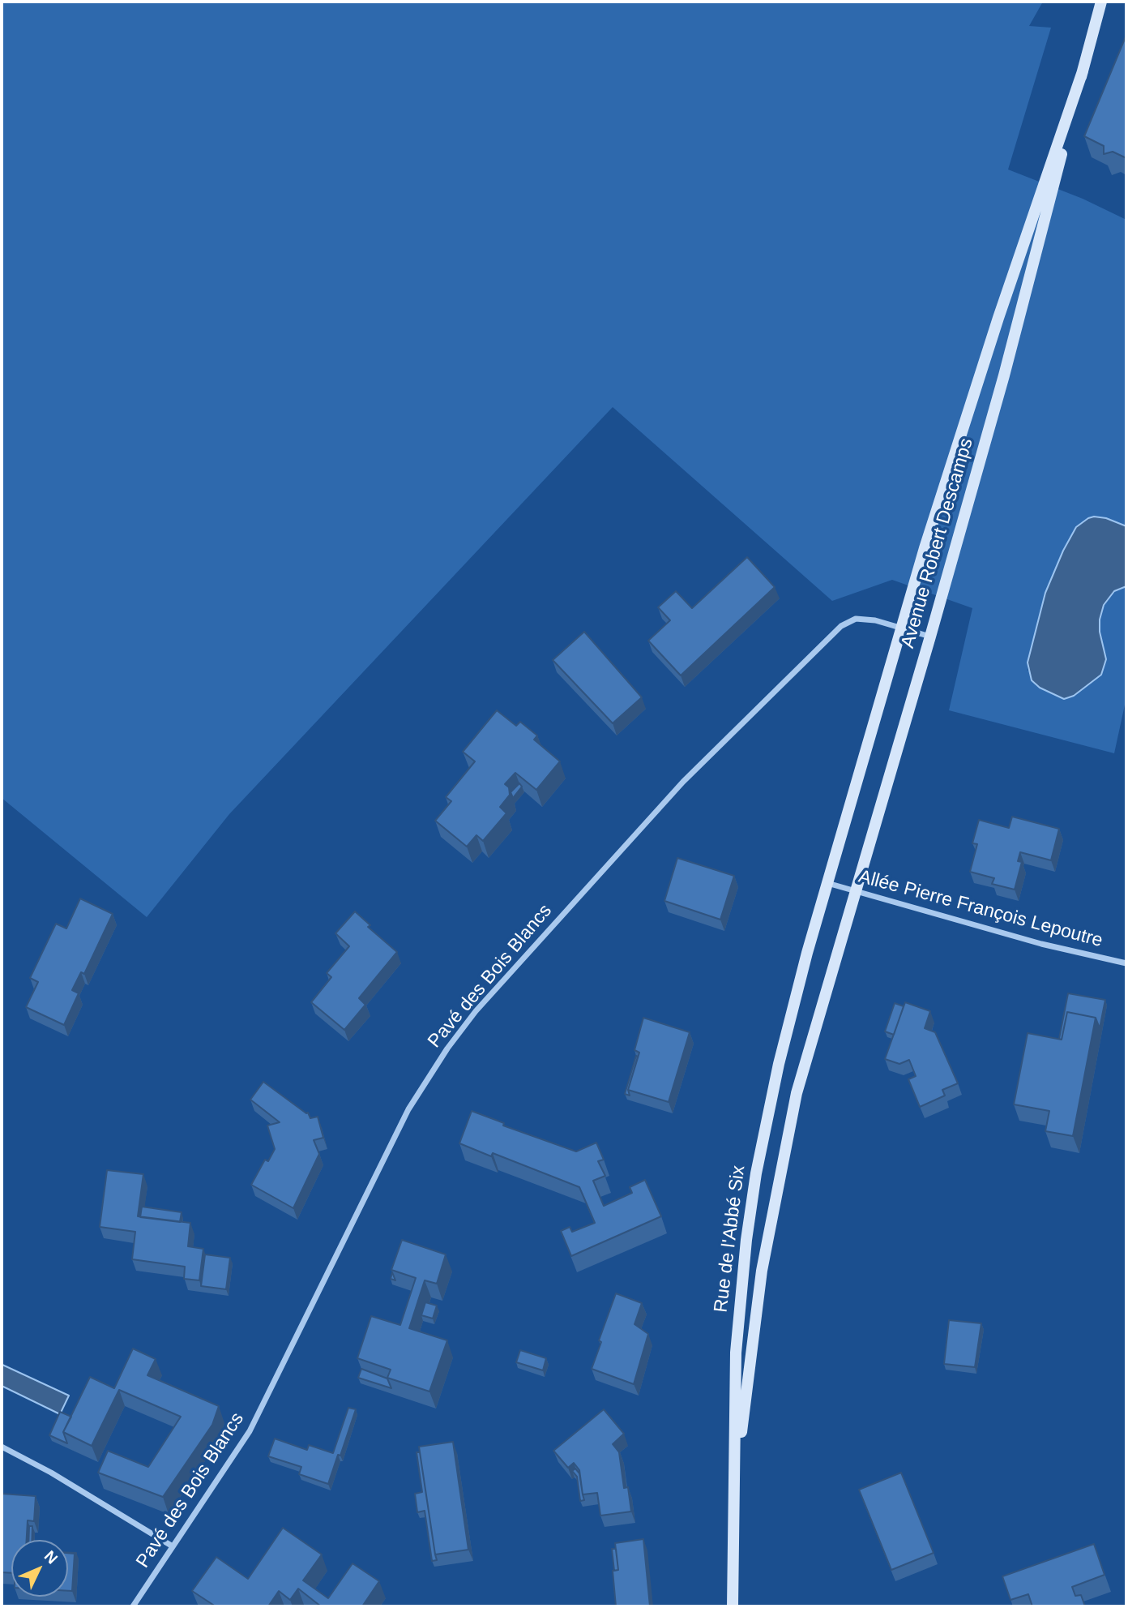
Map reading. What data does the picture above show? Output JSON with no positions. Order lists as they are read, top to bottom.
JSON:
{
  "streets": {
    "main road": ["Avenue Robert Descamps", "Rue de l'Abbé Six"],
    "street": ["Allée Pierre François Lepoutre", "Pavé des Bois Blancs"]
  },
  "crossings": [
    ["Avenue Robert Descamps", "Allée Pierre François Lepoutre"],
    ["Avenue Robert Descamps", "Pavé des Bois Blancs"],
    ["Avenue Robert Descamps", "Rue de l'Abbé Six"]
  ],
  "north": "top right"
}
